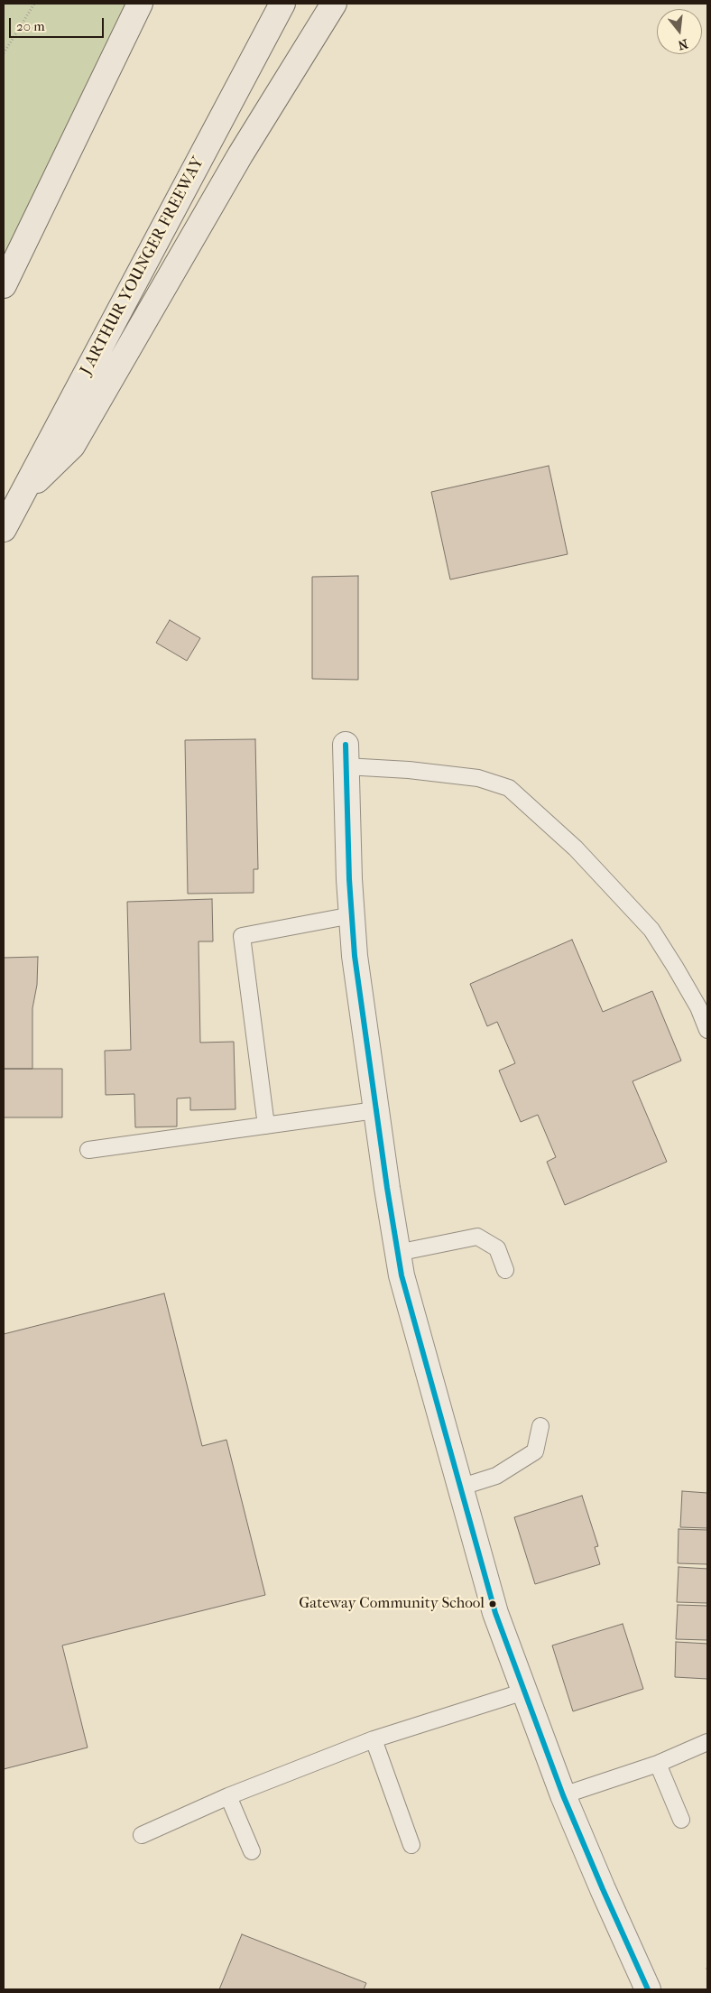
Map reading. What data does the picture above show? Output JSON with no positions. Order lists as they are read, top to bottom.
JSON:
{
  "streets": {
    "highway": ["J ARTHUR YOUNGER FREEWAY"]
  },
  "places": ["Gateway Community School"],
  "scale_bar": "20 m",
  "north": "bottom"
}
